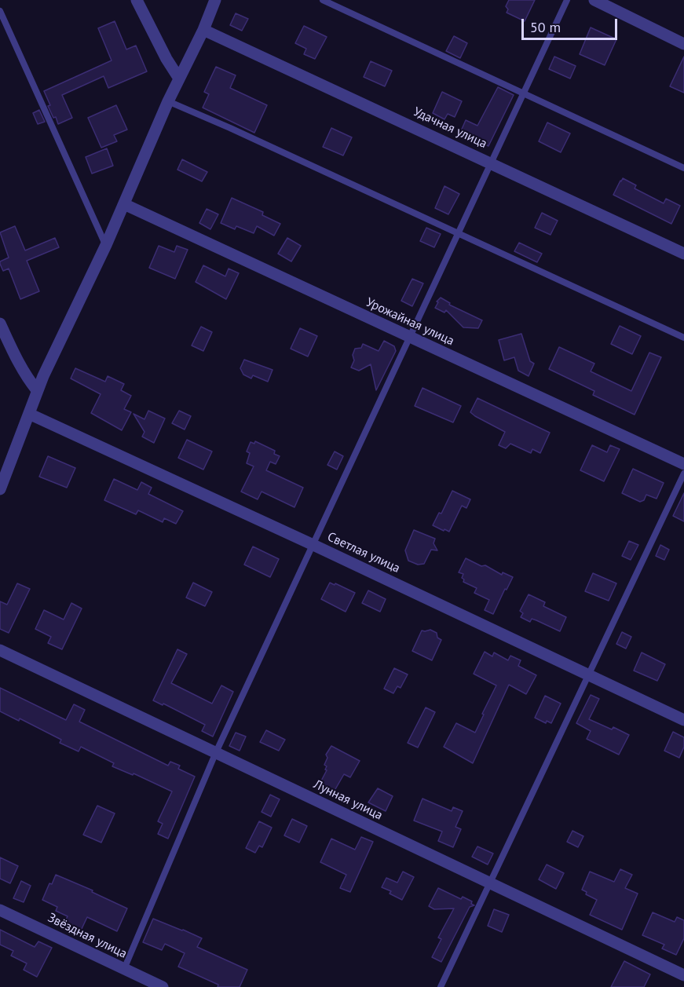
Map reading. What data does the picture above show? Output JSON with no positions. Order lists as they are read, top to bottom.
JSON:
{
  "streets": {
    "street": [
      "Удачная улица",
      "Урожайная улица",
      "Светлая улица",
      "Лунная улица",
      "Звёздная улица"
    ]
  },
  "scale_bar": "50 m"
}
